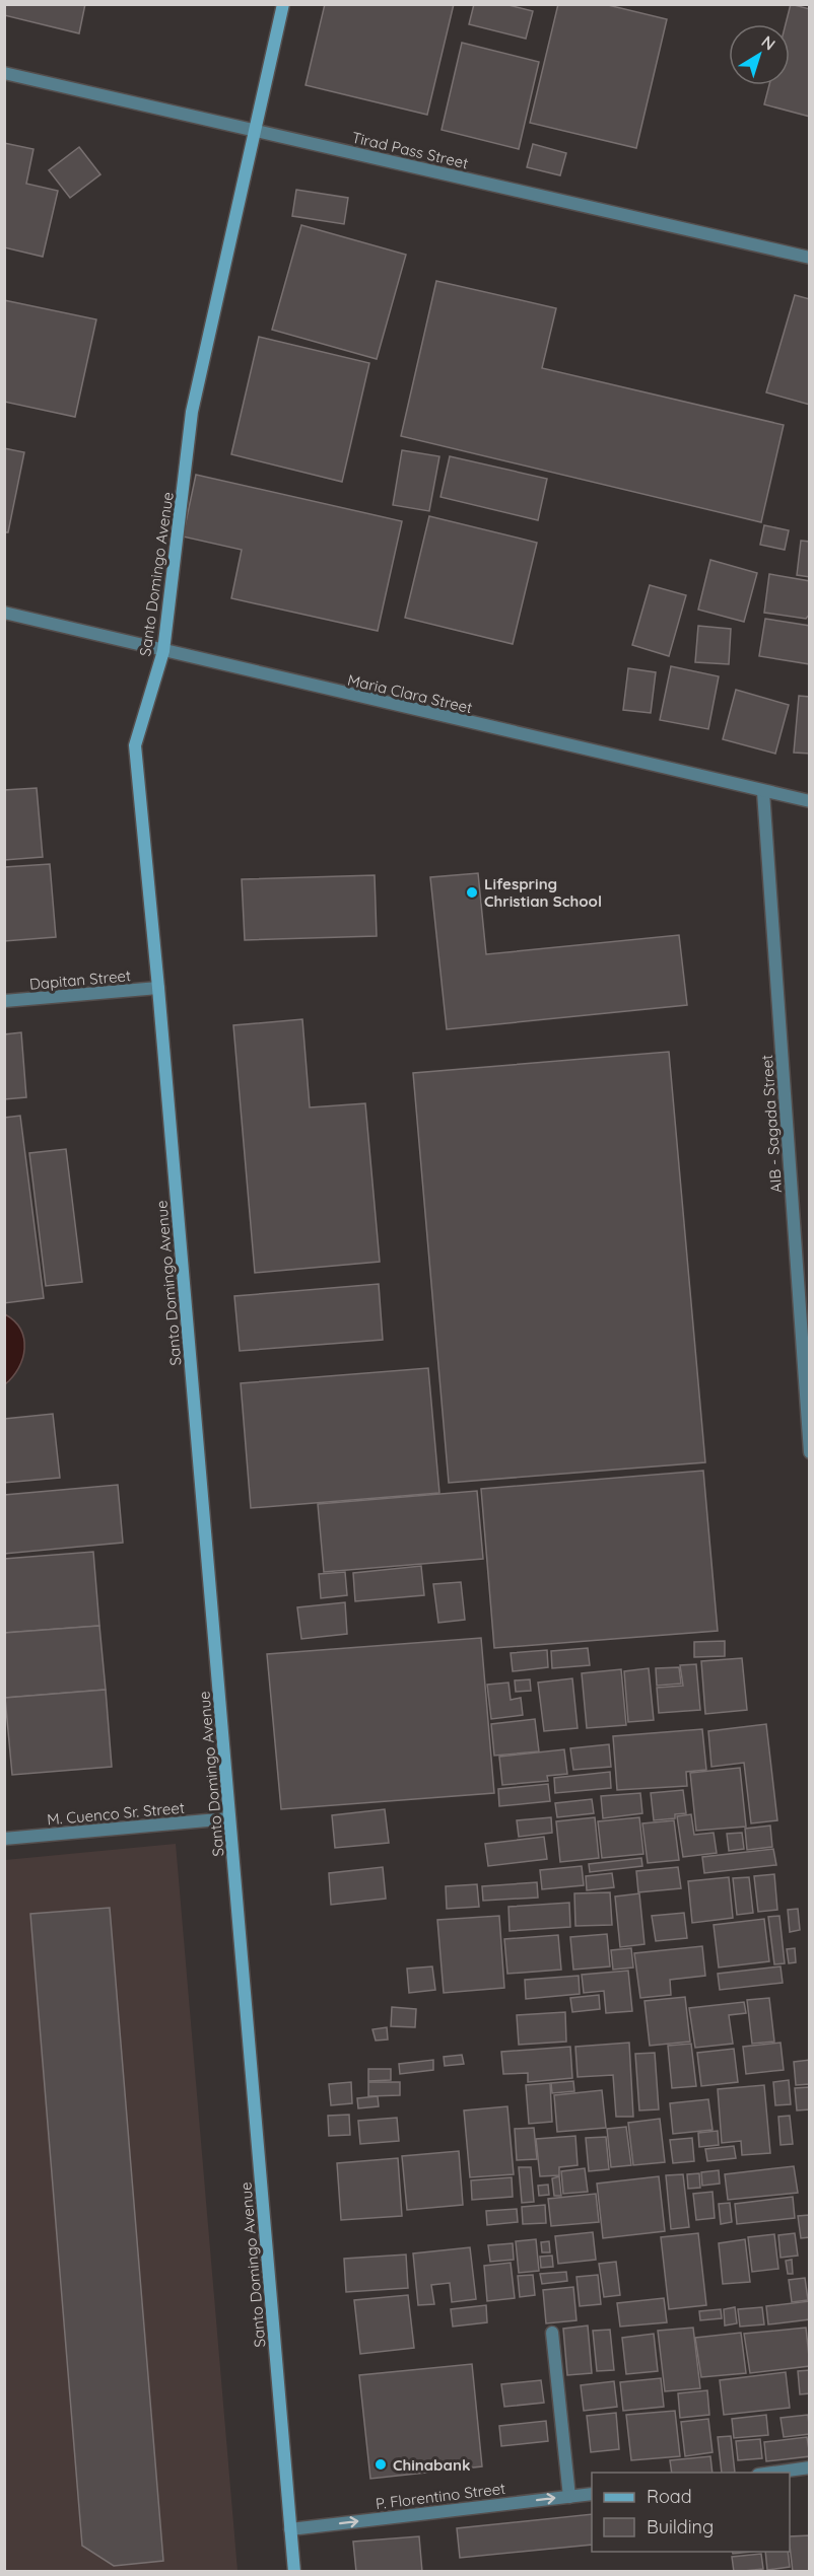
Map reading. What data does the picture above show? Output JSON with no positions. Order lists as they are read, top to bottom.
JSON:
{
  "streets": {
    "main road": ["Santo Domingo Avenue"],
    "street": [
      "Tirad Pass Street",
      "Maria Clara Street",
      "Dapitan Street",
      "AIB - Sagada Street",
      "M. Cuenco Sr. Street",
      "P. Florentino Street"
    ]
  },
  "crossings": [
    ["Tirad Pass Street", "Santo Domingo Avenue"],
    ["Santo Domingo Avenue", "Maria Clara Street"],
    ["Santo Domingo Avenue", "Dapitan Street"],
    ["Santo Domingo Avenue", "M. Cuenco Sr. Street"],
    ["Santo Domingo Avenue", "P. Florentino Street"],
    ["Maria Clara Street", "AIB - Sagada Street"]
  ],
  "one_way": ["P. Florentino Street"],
  "places": ["Lifespring Christian School", "Chinabank"],
  "legend": ["Road", "Building"],
  "north": "top right"
}
